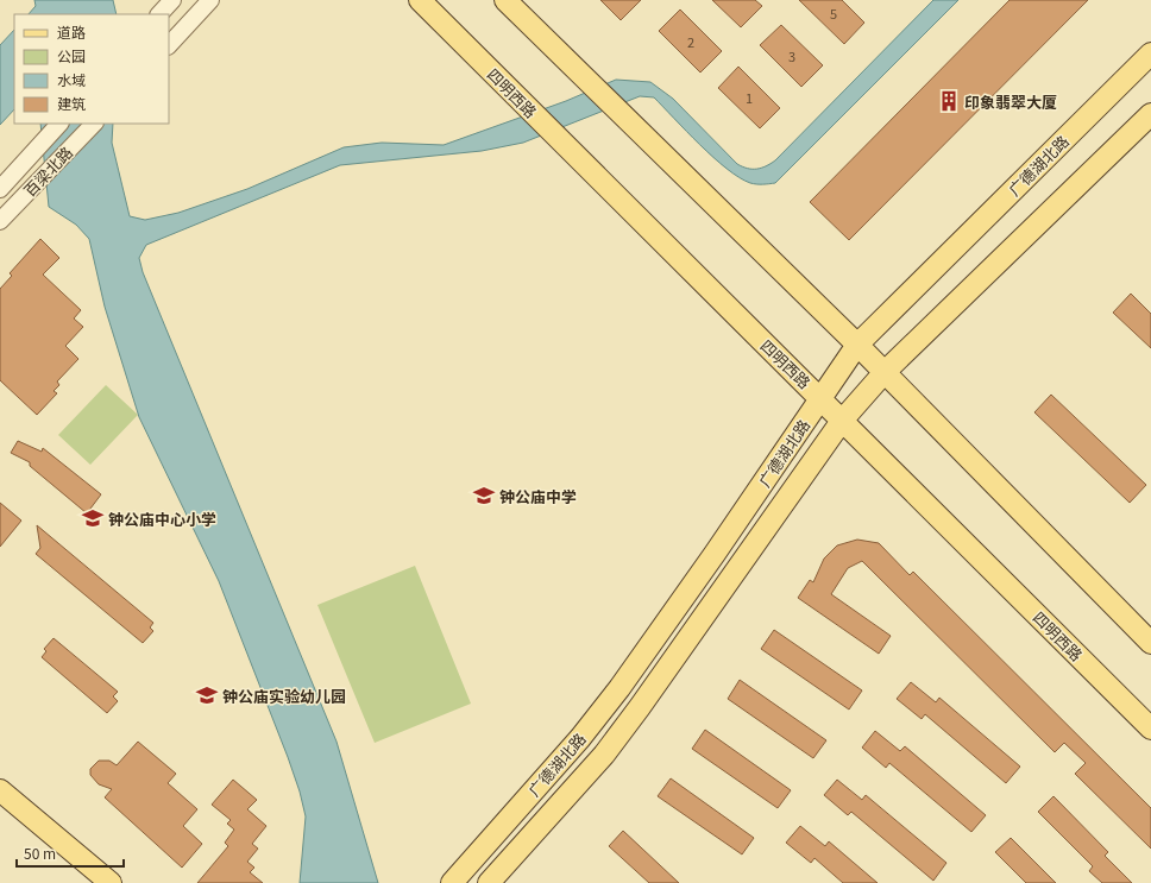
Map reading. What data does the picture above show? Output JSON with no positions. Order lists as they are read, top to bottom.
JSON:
{
  "streets": {
    "main road": ["四明西路", "广德湖北路"],
    "street": ["百梁北路"]
  },
  "crossings": [
    ["四明西路", "广德湖北路"]
  ],
  "places": {
    "building": ["印象翡翠大厦"],
    "school or university": ["钟公庙中学", "钟公庙中心小学", "钟公庙实验幼儿园"]
  },
  "house_numbers": [
    "5",
    "2",
    "3",
    "1"
  ],
  "legend": [
    "道路",
    "公园",
    "水域",
    "建筑"
  ],
  "scale_bar": "50 m"
}
